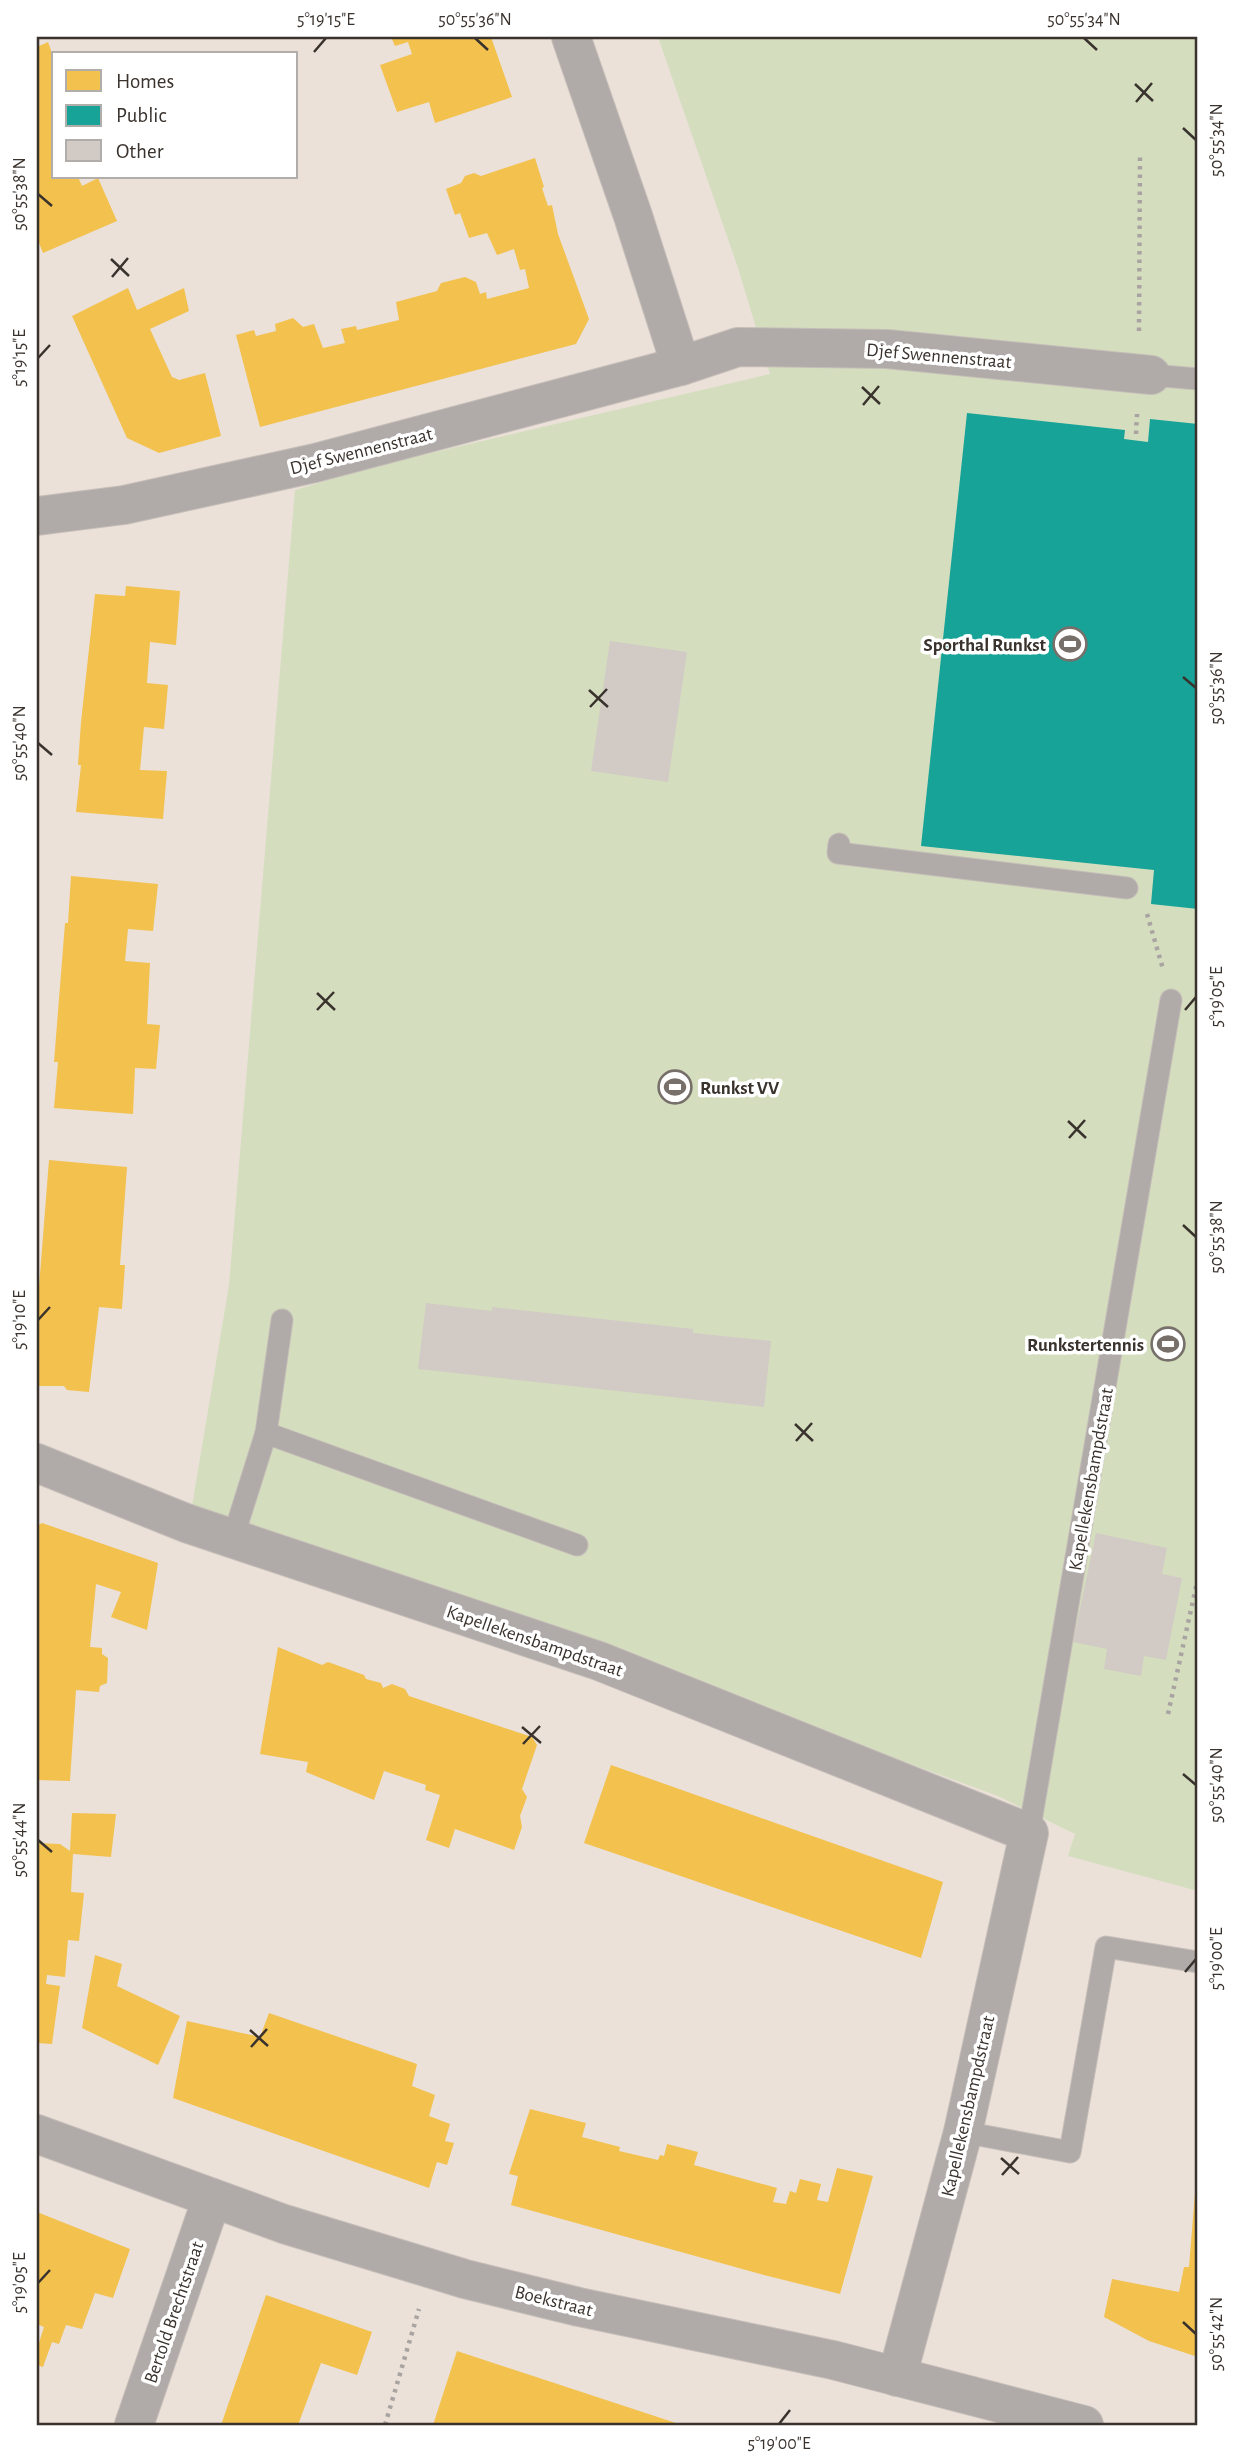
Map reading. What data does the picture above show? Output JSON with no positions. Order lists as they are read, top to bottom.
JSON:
{
  "streets": {
    "street": [
      "Djef Swennenstraat",
      "Kapellekensbampdstraat",
      "Boekstraat",
      "Bertold Brechtstraat"
    ]
  },
  "crossings": [
    ["Kapellekensbampdstraat", "Boekstraat"],
    ["Boekstraat", "Bertold Brechtstraat"]
  ],
  "places": {
    "sports": ["Sporthal Runkst", "Runkst VV", "Runkstertennis"]
  },
  "legend": ["Homes", "Public", "Other"],
  "coordinates": [
    "5°19'15\"E",
    "50°55'36\"N",
    "50°55'34\"N",
    "50°55'38\"N",
    "50°55'40\"N",
    "5°19'05\"E",
    "5°19'10\"E",
    "50°55'44\"N",
    "5°19'00\"E",
    "50°55'42\"N"
  ]
}
